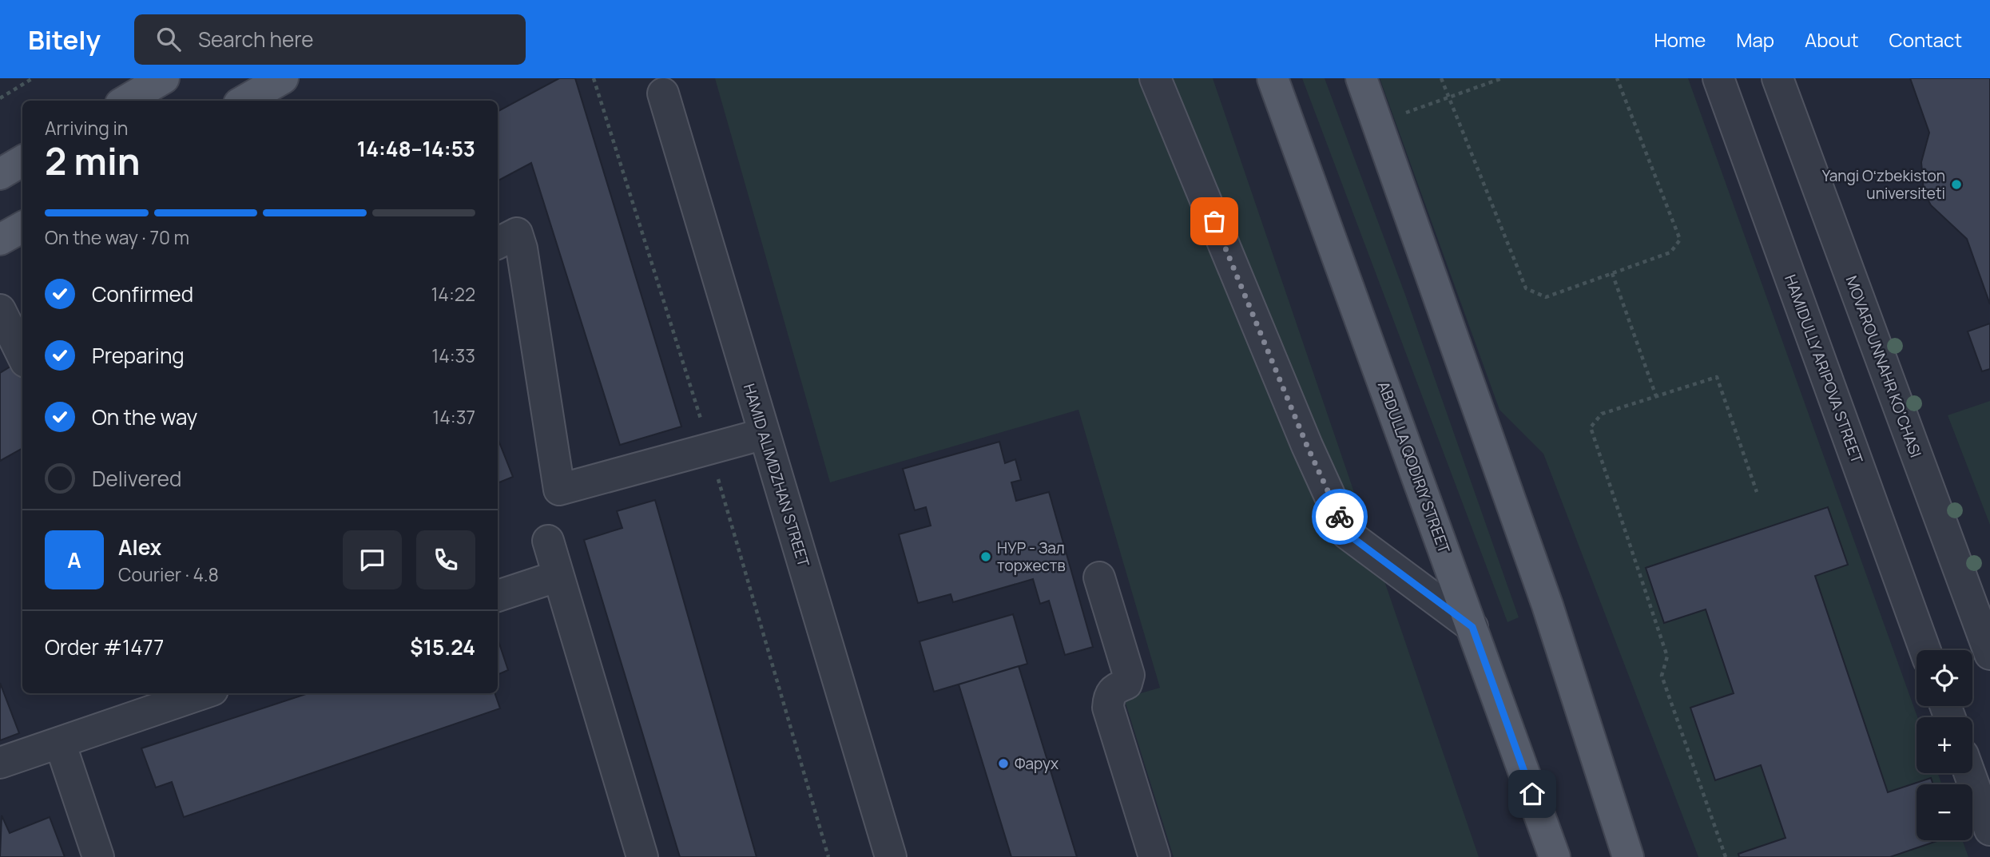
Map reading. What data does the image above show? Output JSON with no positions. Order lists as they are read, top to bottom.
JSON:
{
  "streets": {
    "main road": ["ABDULLA QODIRIY STREET"],
    "street": ["MOVAROUNNAHR KO'CHASI", "HAMIDULLY ARIPOVA STREET", "HAMID ALIMDZHAN STREET"]
  },
  "places": ["Yangi Oʻzbekiston universiteti", "НУР - Зал торжеств", "Фарух"],
  "page": {
    "header": "Bitely",
    "search": "Search here",
    "nav": [
      "Home",
      "Map",
      "About",
      "Contact"
    ],
    "heading": ["2 min", "Arriving in", "14:48–14:53"],
    "panel": [
      "Alex",
      "Courier · 4.8",
      "Order #1477",
      "$15.24"
    ],
    "bar": "On the way · 70 m",
    "list": [
      ["Confirmed", "14:22"],
      ["Preparing", "14:33"],
      ["On the way", "14:37"],
      "Delivered"
    ],
    "round": "A",
    "map_buttons": ["+", "−"]
  }
}
